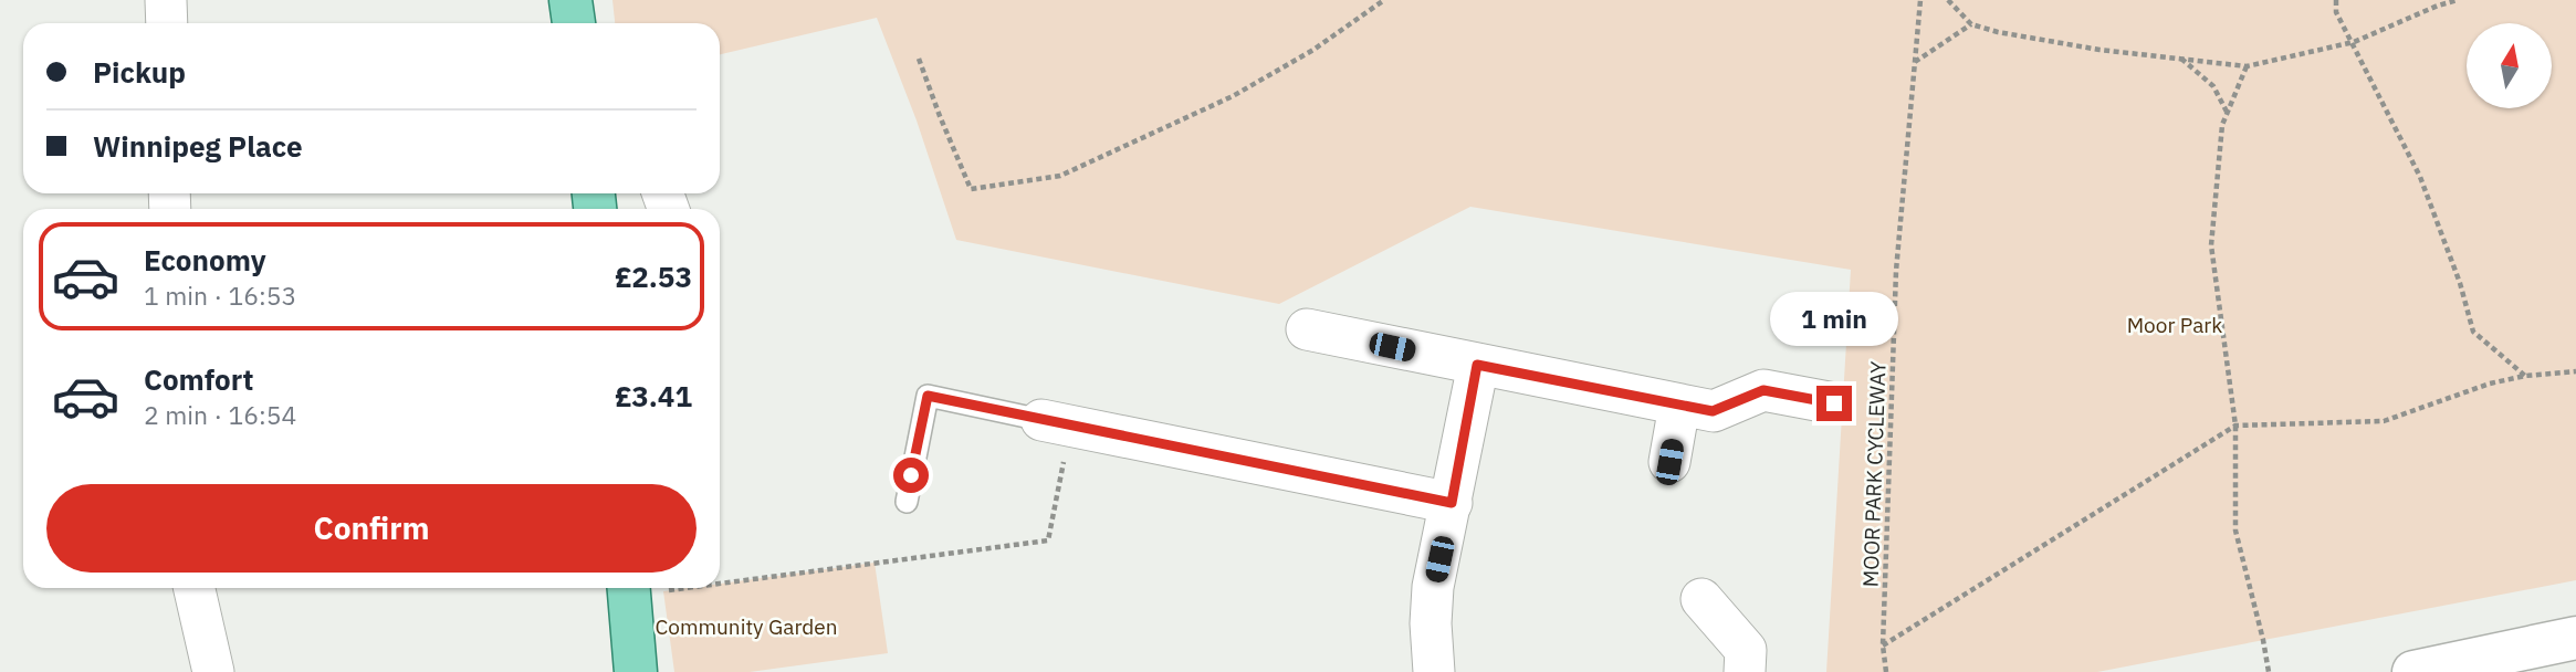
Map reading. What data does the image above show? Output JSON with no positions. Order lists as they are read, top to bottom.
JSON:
{
  "streets": {
    "path": ["MOOR PARK CYCLEWAY"]
  },
  "parks": ["Moor Park", "Community Garden"],
  "north": "top",
  "page": {
    "banner": ["Pickup", "Winnipeg Place"],
    "list": [
      {
        "name": "Economy",
        "note": "1 min · 16:53",
        "value": "£2.53"
      },
      {
        "name": "Comfort",
        "note": "2 min · 16:54",
        "value": "£3.41"
      }
    ],
    "bubble": "1 min",
    "buttons": "Confirm"
  }
}
